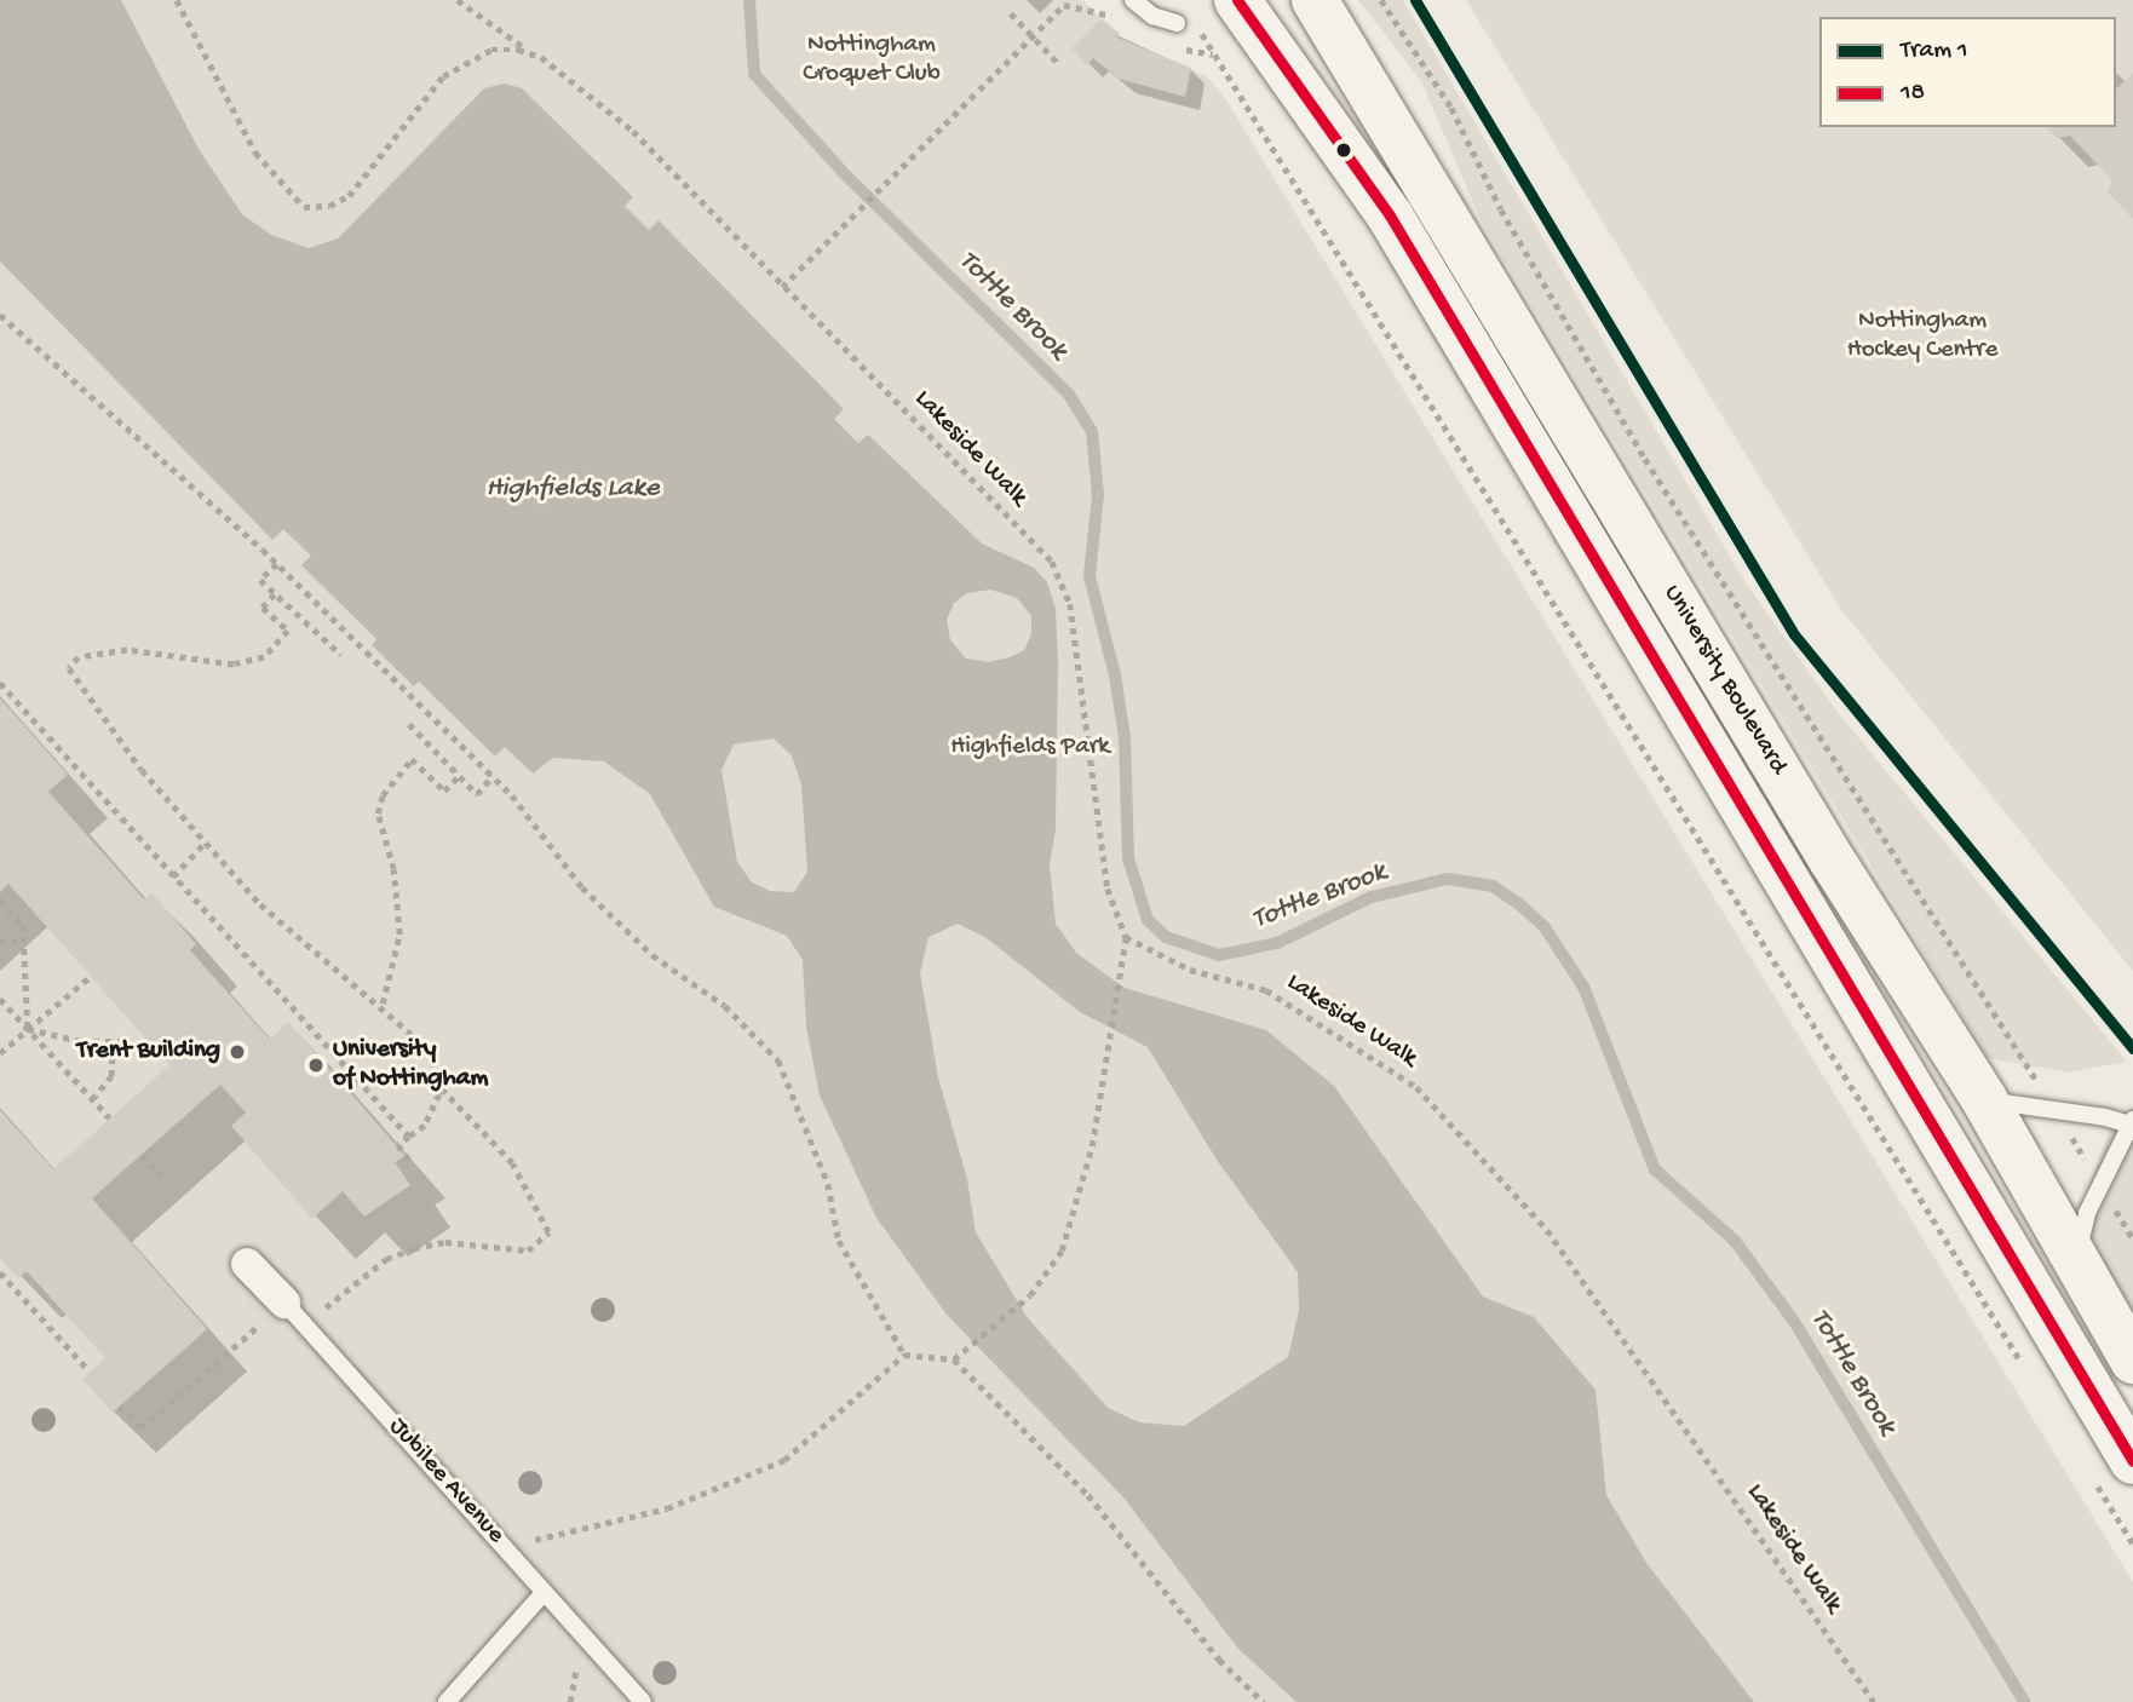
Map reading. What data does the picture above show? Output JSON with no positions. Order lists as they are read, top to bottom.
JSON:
{
  "streets": {
    "main road": ["University Boulevard"],
    "street": ["Jubilee Avenue"],
    "path": ["Lakeside Walk"]
  },
  "water": ["Tottle Brook", "Highfields Lake"],
  "parks": ["Nottingham Croquet Club", "Nottingham Hockey Centre", "Highfields Park"],
  "places": ["Trent Building", "University of Nottingham"],
  "lines": ["tram line 1", "transit line 18"],
  "legend": ["Tram 1", "18"]
}
